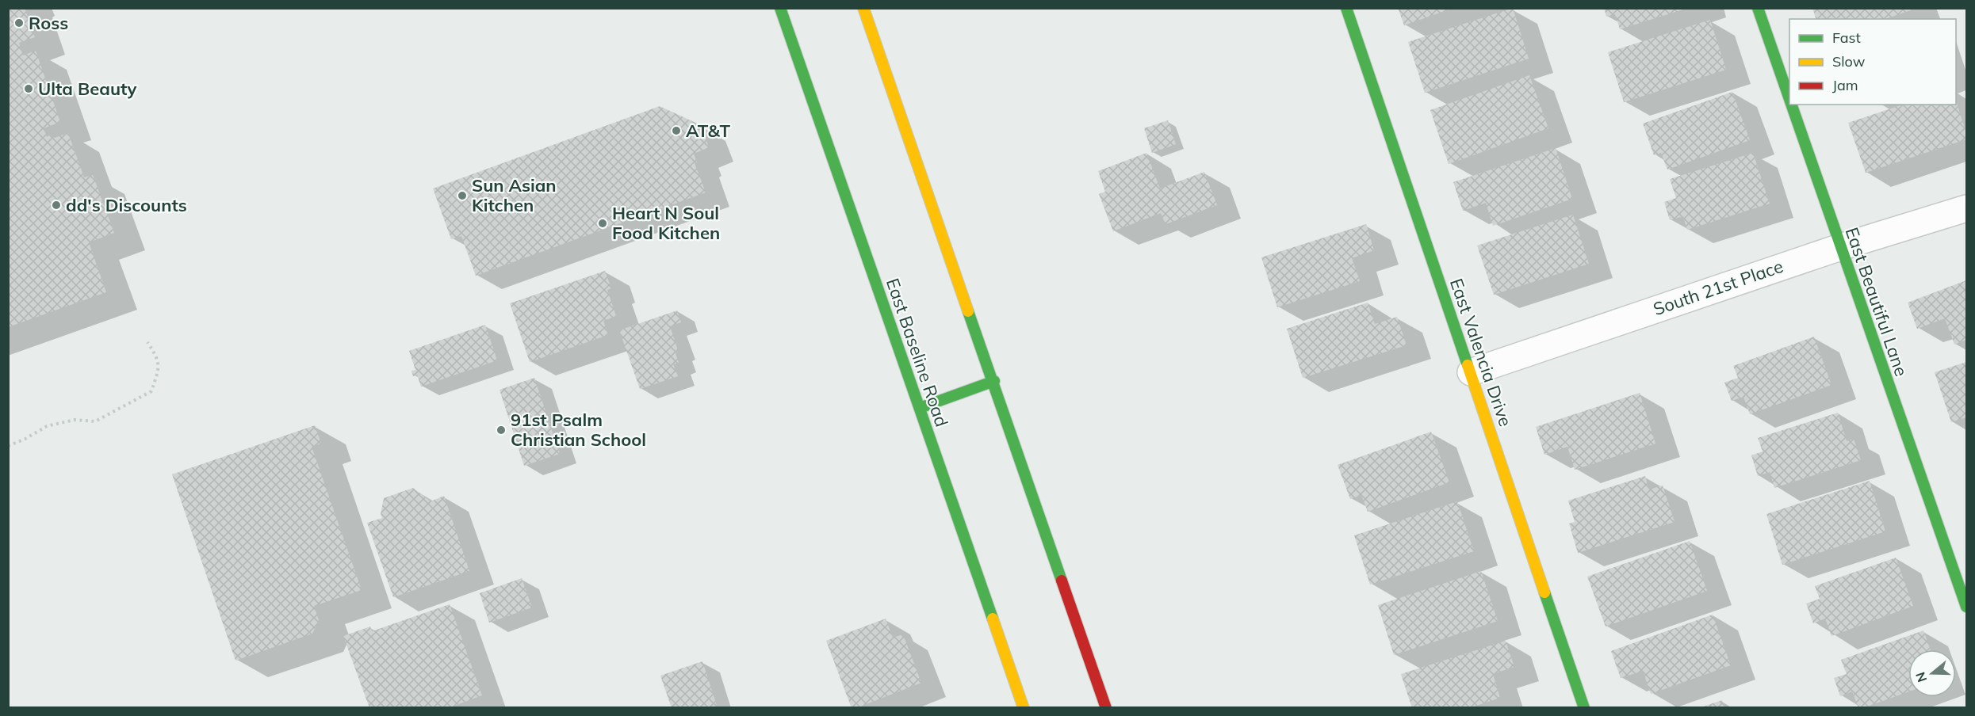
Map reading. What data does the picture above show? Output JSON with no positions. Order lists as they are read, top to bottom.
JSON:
{
  "streets": {
    "main road": ["East Beautiful Lane", "East Baseline Road", "East Valencia Drive"],
    "street": ["South 21st Place"]
  },
  "crossings": [
    ["South 21st Place", "East Beautiful Lane"],
    ["South 21st Place", "East Valencia Drive"]
  ],
  "places": [
    "Ross",
    "Ulta Beauty",
    "AT&T",
    "Sun Asian Kitchen",
    "dd's Discounts",
    "Heart N Soul Food Kitchen",
    "91st Psalm Christian School"
  ],
  "legend": ["Fast", "Slow", "Jam"],
  "north": "left"
}
